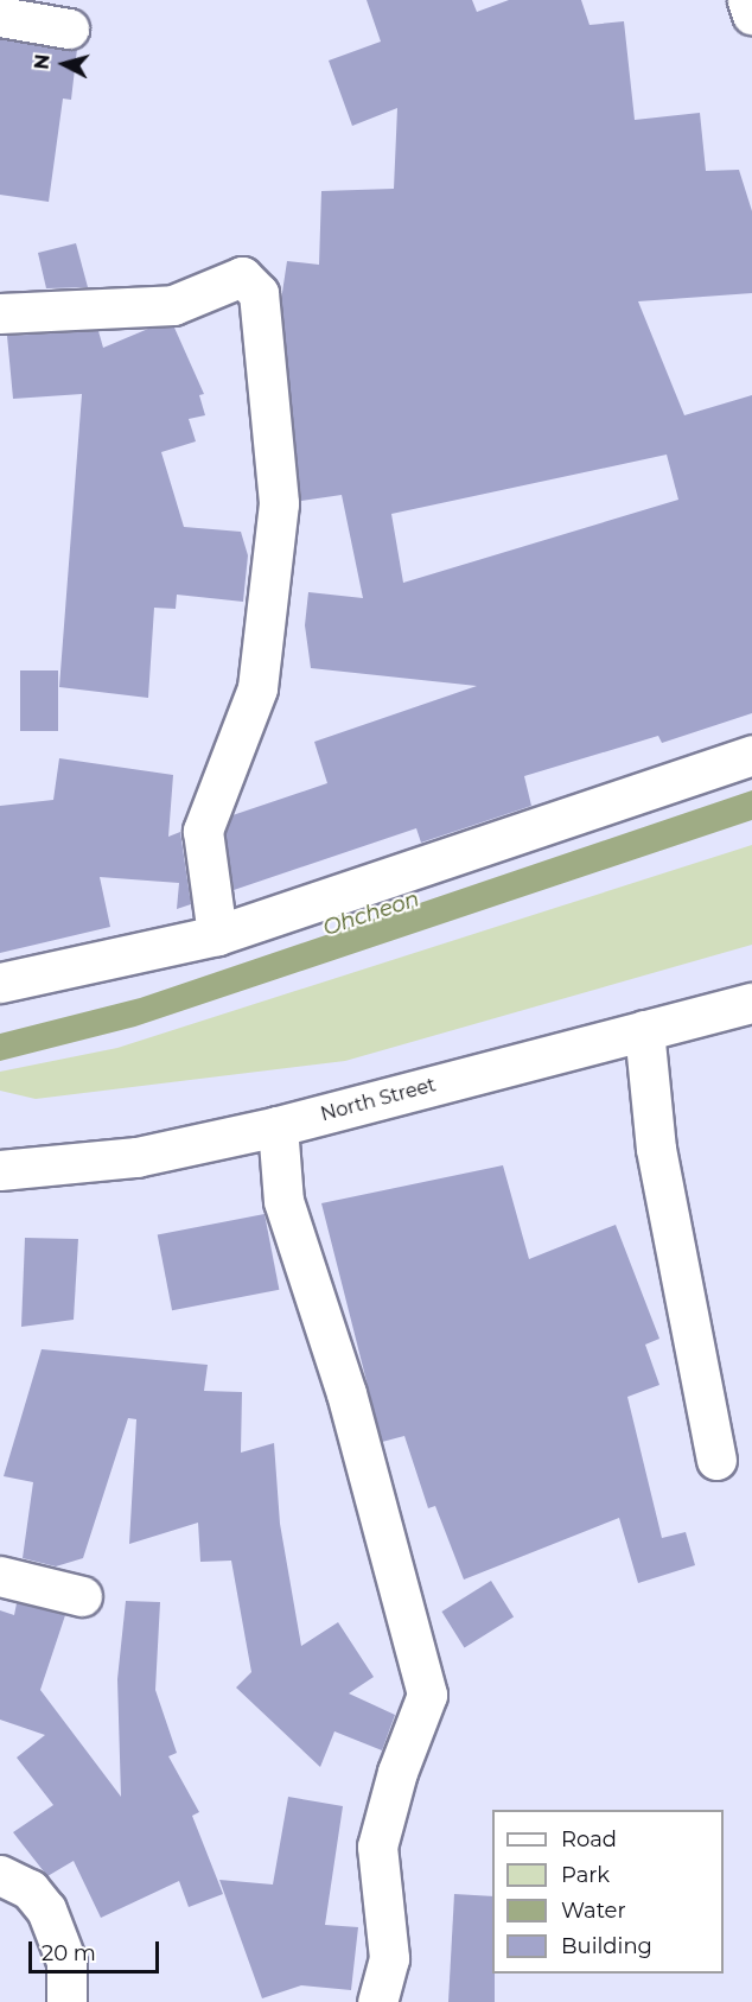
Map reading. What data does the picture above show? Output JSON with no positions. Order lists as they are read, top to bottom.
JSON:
{
  "streets": {
    "street": ["North Street"]
  },
  "water": ["Ohcheon"],
  "legend": [
    "Road",
    "Park",
    "Water",
    "Building"
  ],
  "scale_bar": "20 m",
  "north": "left"
}
